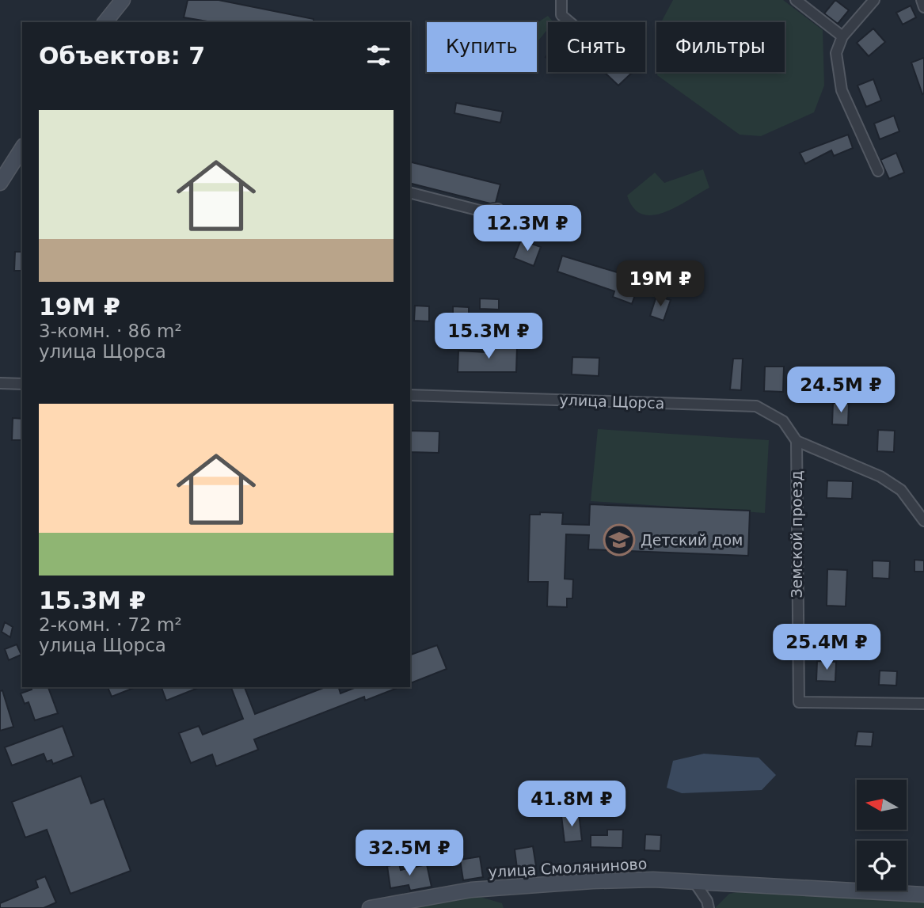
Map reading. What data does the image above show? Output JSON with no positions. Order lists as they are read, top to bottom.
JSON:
{
  "streets": {
    "main road": ["улица Смоляниново"],
    "street": ["улица Щорса", "Земской проезд"]
  },
  "crossings": [
    ["улица Щорса", "Земской проезд"]
  ],
  "places": {
    "school or university": ["Детский дом"]
  },
  "north": "left",
  "page": {
    "chip": ["Купить", "Снять", "Фильтры"],
    "heading": "Объектов: 7",
    "list": [
      {
        "name": "19M ₽",
        "note": "3-комн. · 86 m² · улица Щорса"
      },
      {
        "name": "15.3M ₽",
        "note": "2-комн. · 72 m² · улица Щорса"
      }
    ],
    "price": [
      "12.3M ₽",
      "19M ₽",
      "15.3M ₽",
      "24.5M ₽",
      "25.4M ₽",
      "41.8M ₽",
      "32.5M ₽"
    ]
  }
}
